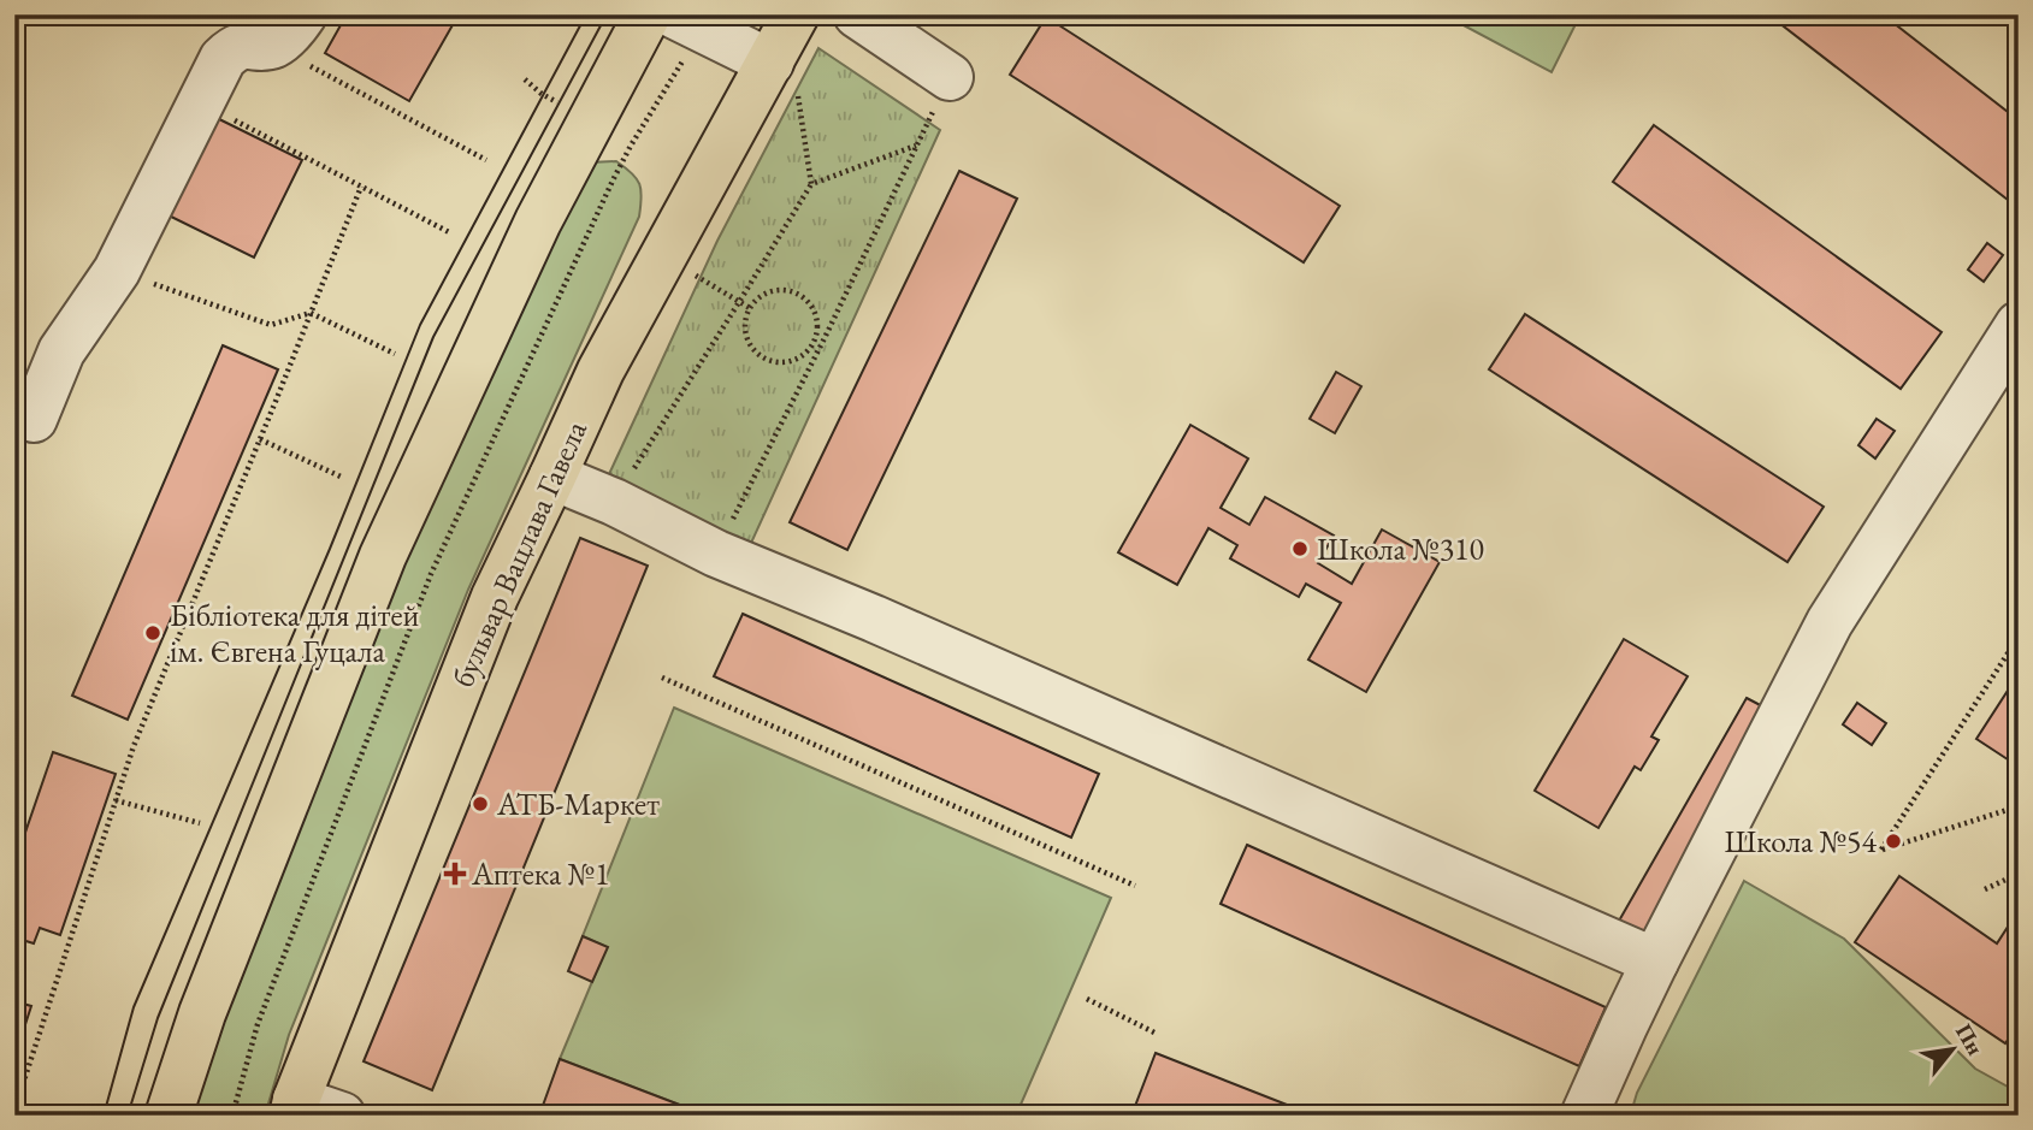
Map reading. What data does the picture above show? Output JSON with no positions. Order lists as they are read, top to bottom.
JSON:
{
  "streets": {
    "main road": ["бульвар Вацлава Гавела"]
  },
  "places": {
    "other": [
      "Школа №310",
      "Бібліотека для дітей ім. Євгена Гуцала",
      "АТБ-Маркет",
      "Школа №54"
    ],
    "health": ["Аптека №1"]
  },
  "north": "top right"
}
